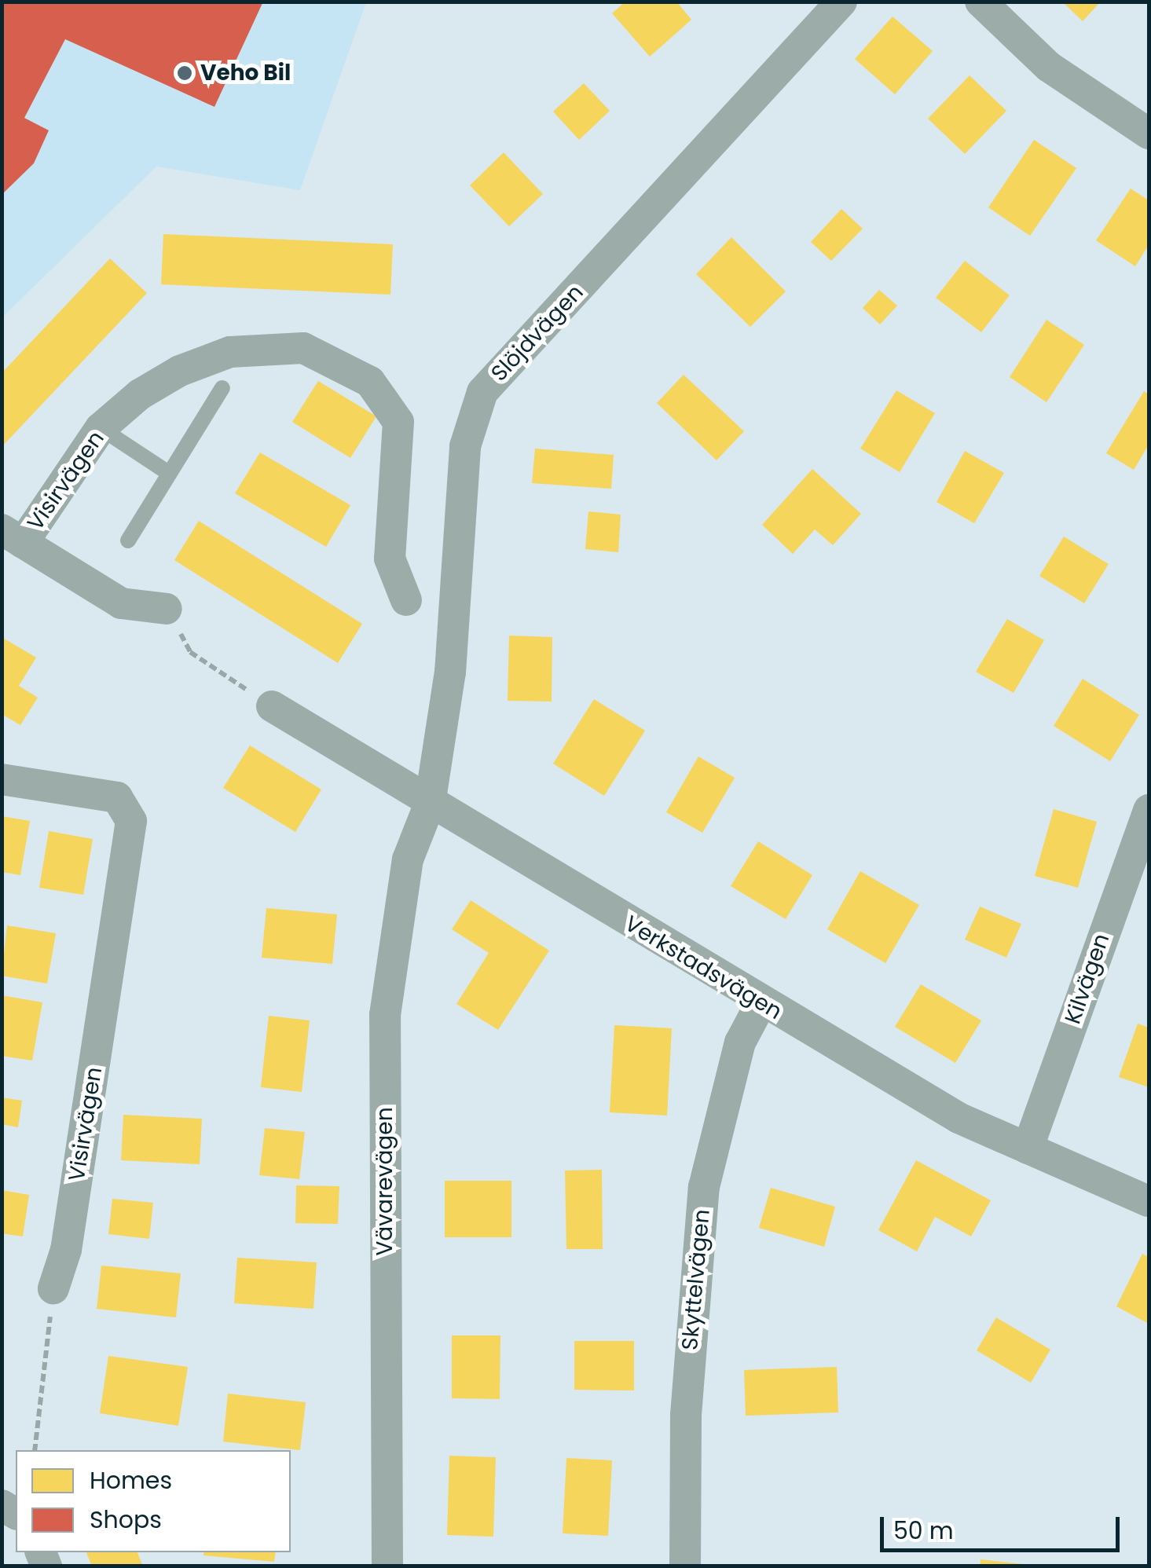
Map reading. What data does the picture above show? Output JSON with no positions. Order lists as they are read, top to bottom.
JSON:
{
  "streets": {
    "street": [
      "Slöjdvägen",
      "Visirvägen",
      "Verkstadsvägen",
      "Kilvägen",
      "Vävarevägen",
      "Skyttelvägen"
    ]
  },
  "crossings": [
    ["Slöjdvägen", "Verkstadsvägen"],
    ["Slöjdvägen", "Vävarevägen"],
    ["Verkstadsvägen", "Kilvägen"],
    ["Verkstadsvägen", "Vävarevägen"],
    ["Verkstadsvägen", "Skyttelvägen"]
  ],
  "places": ["Veho Bil"],
  "legend": ["Homes", "Shops"],
  "scale_bar": "50 m"
}
